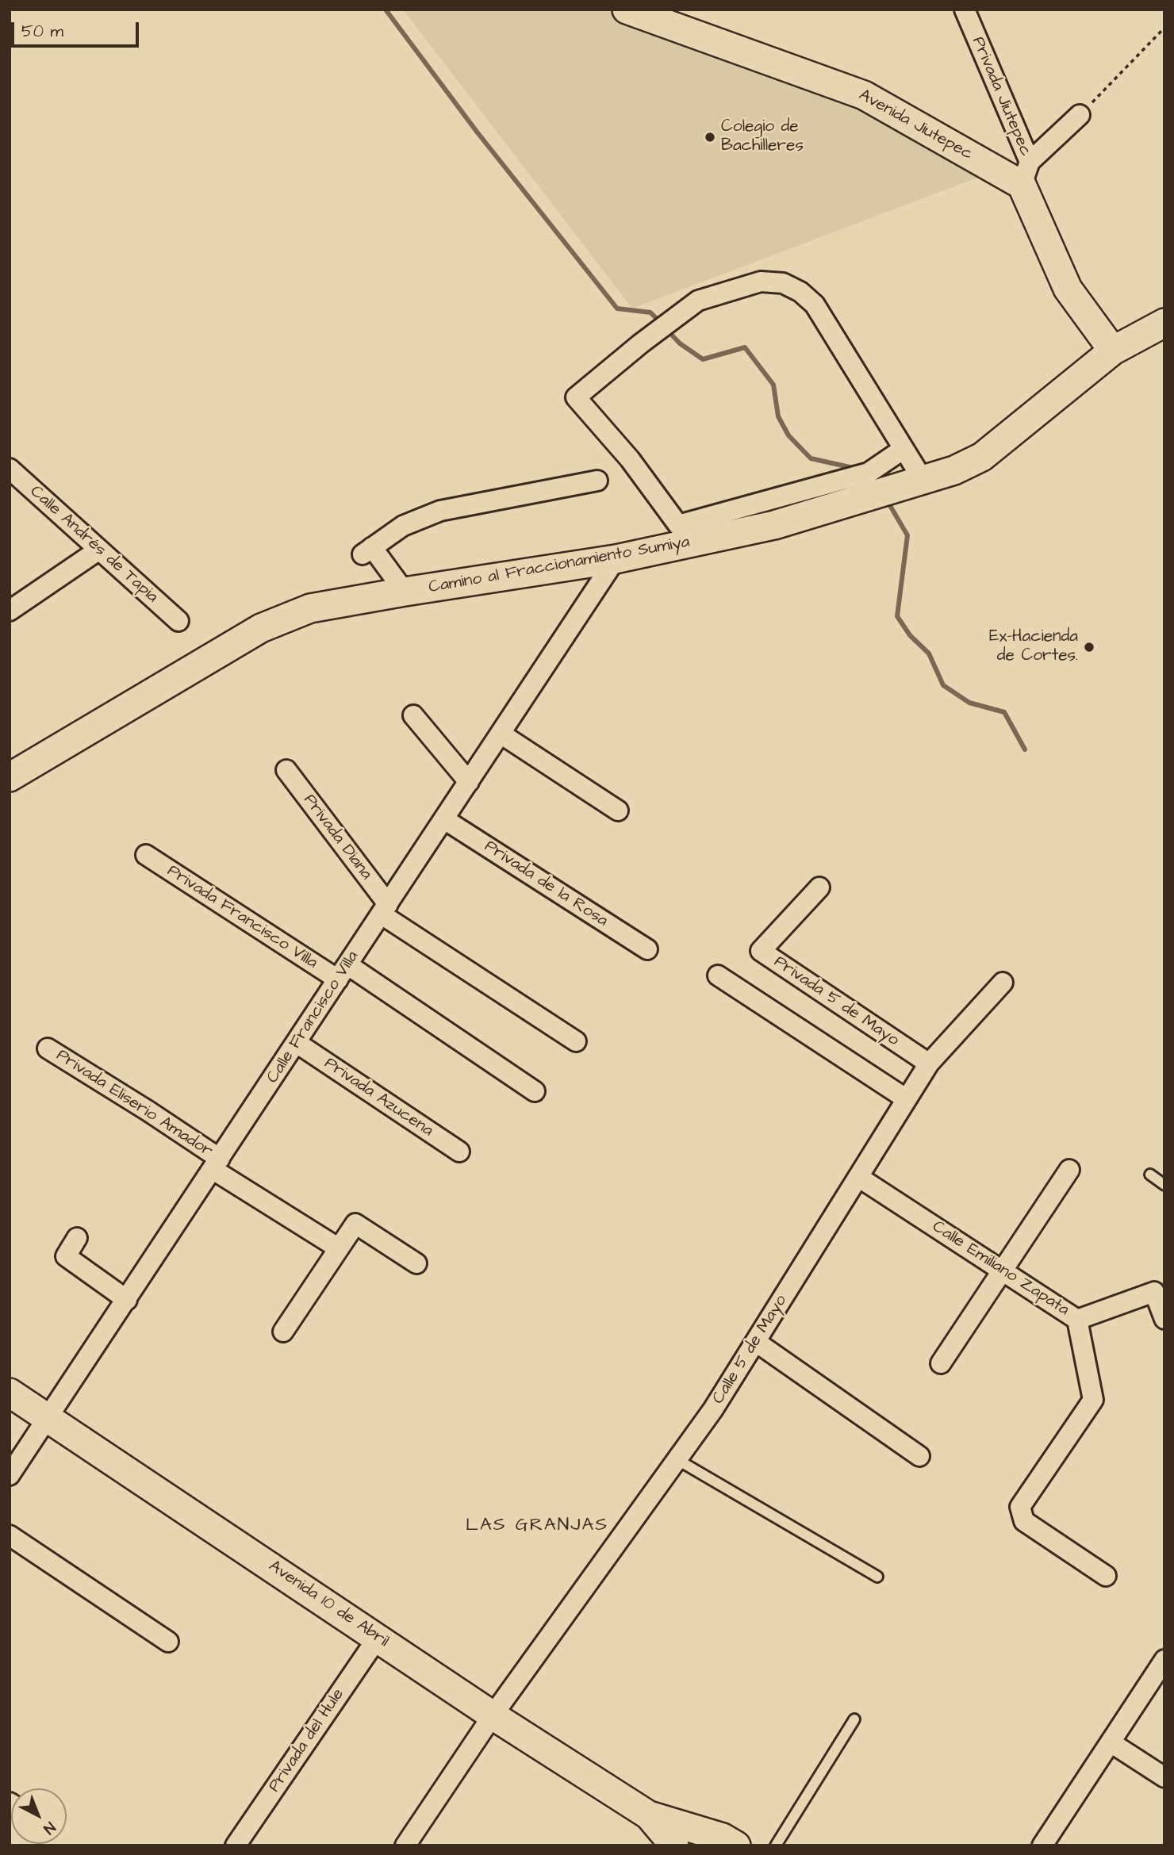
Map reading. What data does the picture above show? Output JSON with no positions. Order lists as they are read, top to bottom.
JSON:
{
  "streets": {
    "street": [
      "Privada Jiutepec",
      "Avenida Jiutepec",
      "Calle Andrés de Tapia",
      "Camino al Fraccionamiento Sumiya",
      "Privada Diana",
      "Privada de la Rosa",
      "Privada Francisco Villa",
      "Privada 5 de Mayo",
      "Calle Francisco Villa",
      "Privada Azucena",
      "Privada Eliserio Amador",
      "Calle Emiliano Zapata",
      "Calle 5 de Mayo",
      "Avenida 10 de Abril",
      "Privada del Hule"
    ]
  },
  "crossings": [
    ["Privada Jiutepec", "Avenida Jiutepec"],
    ["Camino al Fraccionamiento Sumiya", "Calle Francisco Villa"],
    ["Privada Diana", "Calle Francisco Villa"],
    ["Privada de la Rosa", "Calle Francisco Villa"],
    ["Privada Francisco Villa", "Calle Francisco Villa"],
    ["Privada 5 de Mayo", "Calle 5 de Mayo"],
    ["Calle Francisco Villa", "Privada Azucena"],
    ["Calle Francisco Villa", "Privada Eliserio Amador"],
    ["Calle Francisco Villa", "Avenida 10 de Abril"],
    ["Calle Emiliano Zapata", "Calle 5 de Mayo"],
    ["Calle 5 de Mayo", "Avenida 10 de Abril"],
    ["Avenida 10 de Abril", "Privada del Hule"]
  ],
  "districts": ["LAS GRANJAS"],
  "places": ["Colegio de Bachilleres", "Ex-Hacienda de Cortes."],
  "scale_bar": "50 m",
  "north": "bottom right"
}
